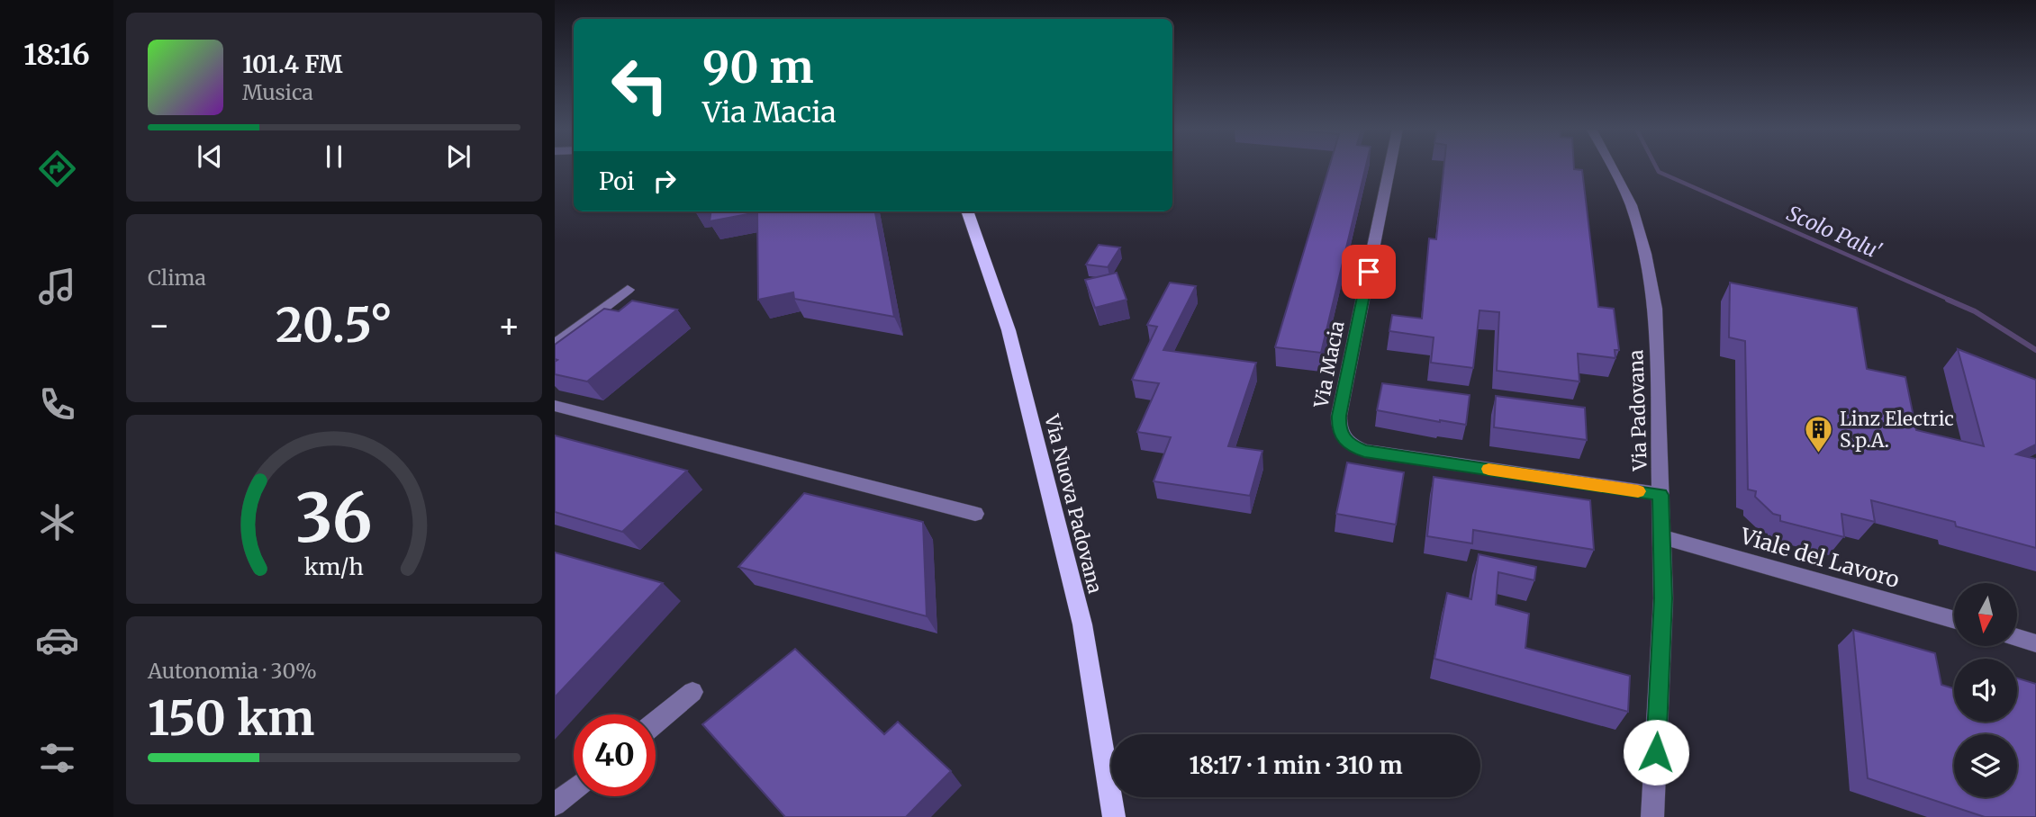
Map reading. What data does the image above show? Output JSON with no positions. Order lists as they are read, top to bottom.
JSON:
{
  "streets": {
    "main road": ["Via Nuova Padovana"],
    "street": ["Via Macia", "Via Padovana", "Viale del Lavoro"]
  },
  "crossings": [
    ["Via Macia", "Via Padovana"],
    ["Via Padovana", "Viale del Lavoro"]
  ],
  "water": ["Scolo Palu'"],
  "places": {
    "building": ["Linz Electric S.p.A."]
  },
  "north": "bottom",
  "page": {
    "tabs": "18:16",
    "turn": ["90 m", "Via Macia"],
    "song": ["101.4 FM", "Musica"],
    "then": "Poi",
    "tile": [
      "Clima",
      ["Autonomia · 30%", "150 km"]
    ],
    "heat": ["−", "20.5°", "+"],
    "limit": "40",
    "trip": "18:17 · 1 min · 310 m",
    "gauge": ["36", "km/h"]
  }
}
